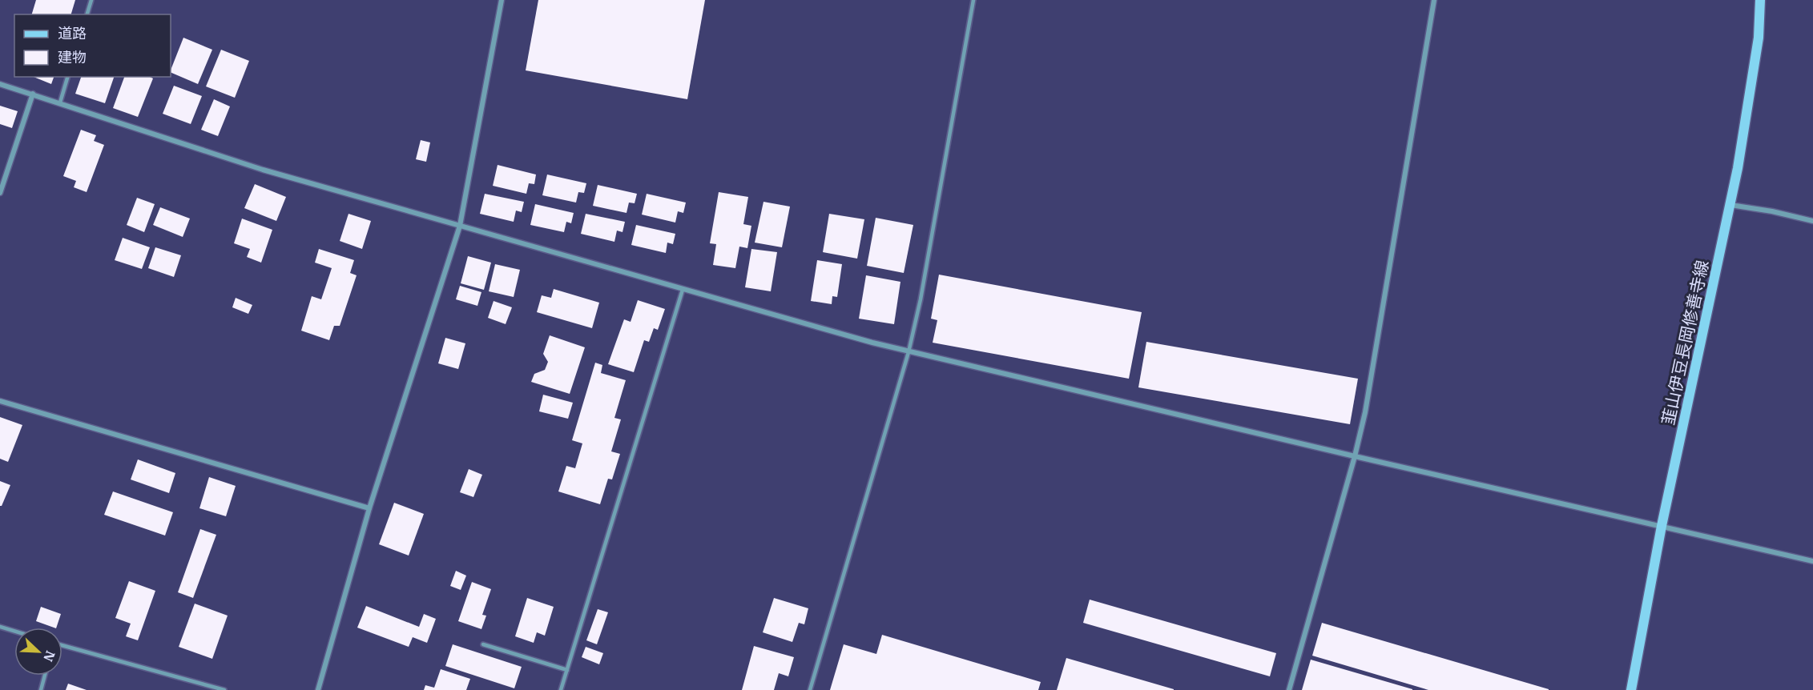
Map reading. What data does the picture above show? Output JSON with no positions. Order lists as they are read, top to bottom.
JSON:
{
  "streets": {
    "main road": ["韮山伊豆長岡修善寺線"]
  },
  "legend": ["道路", "建物"],
  "north": "bottom right"
}
